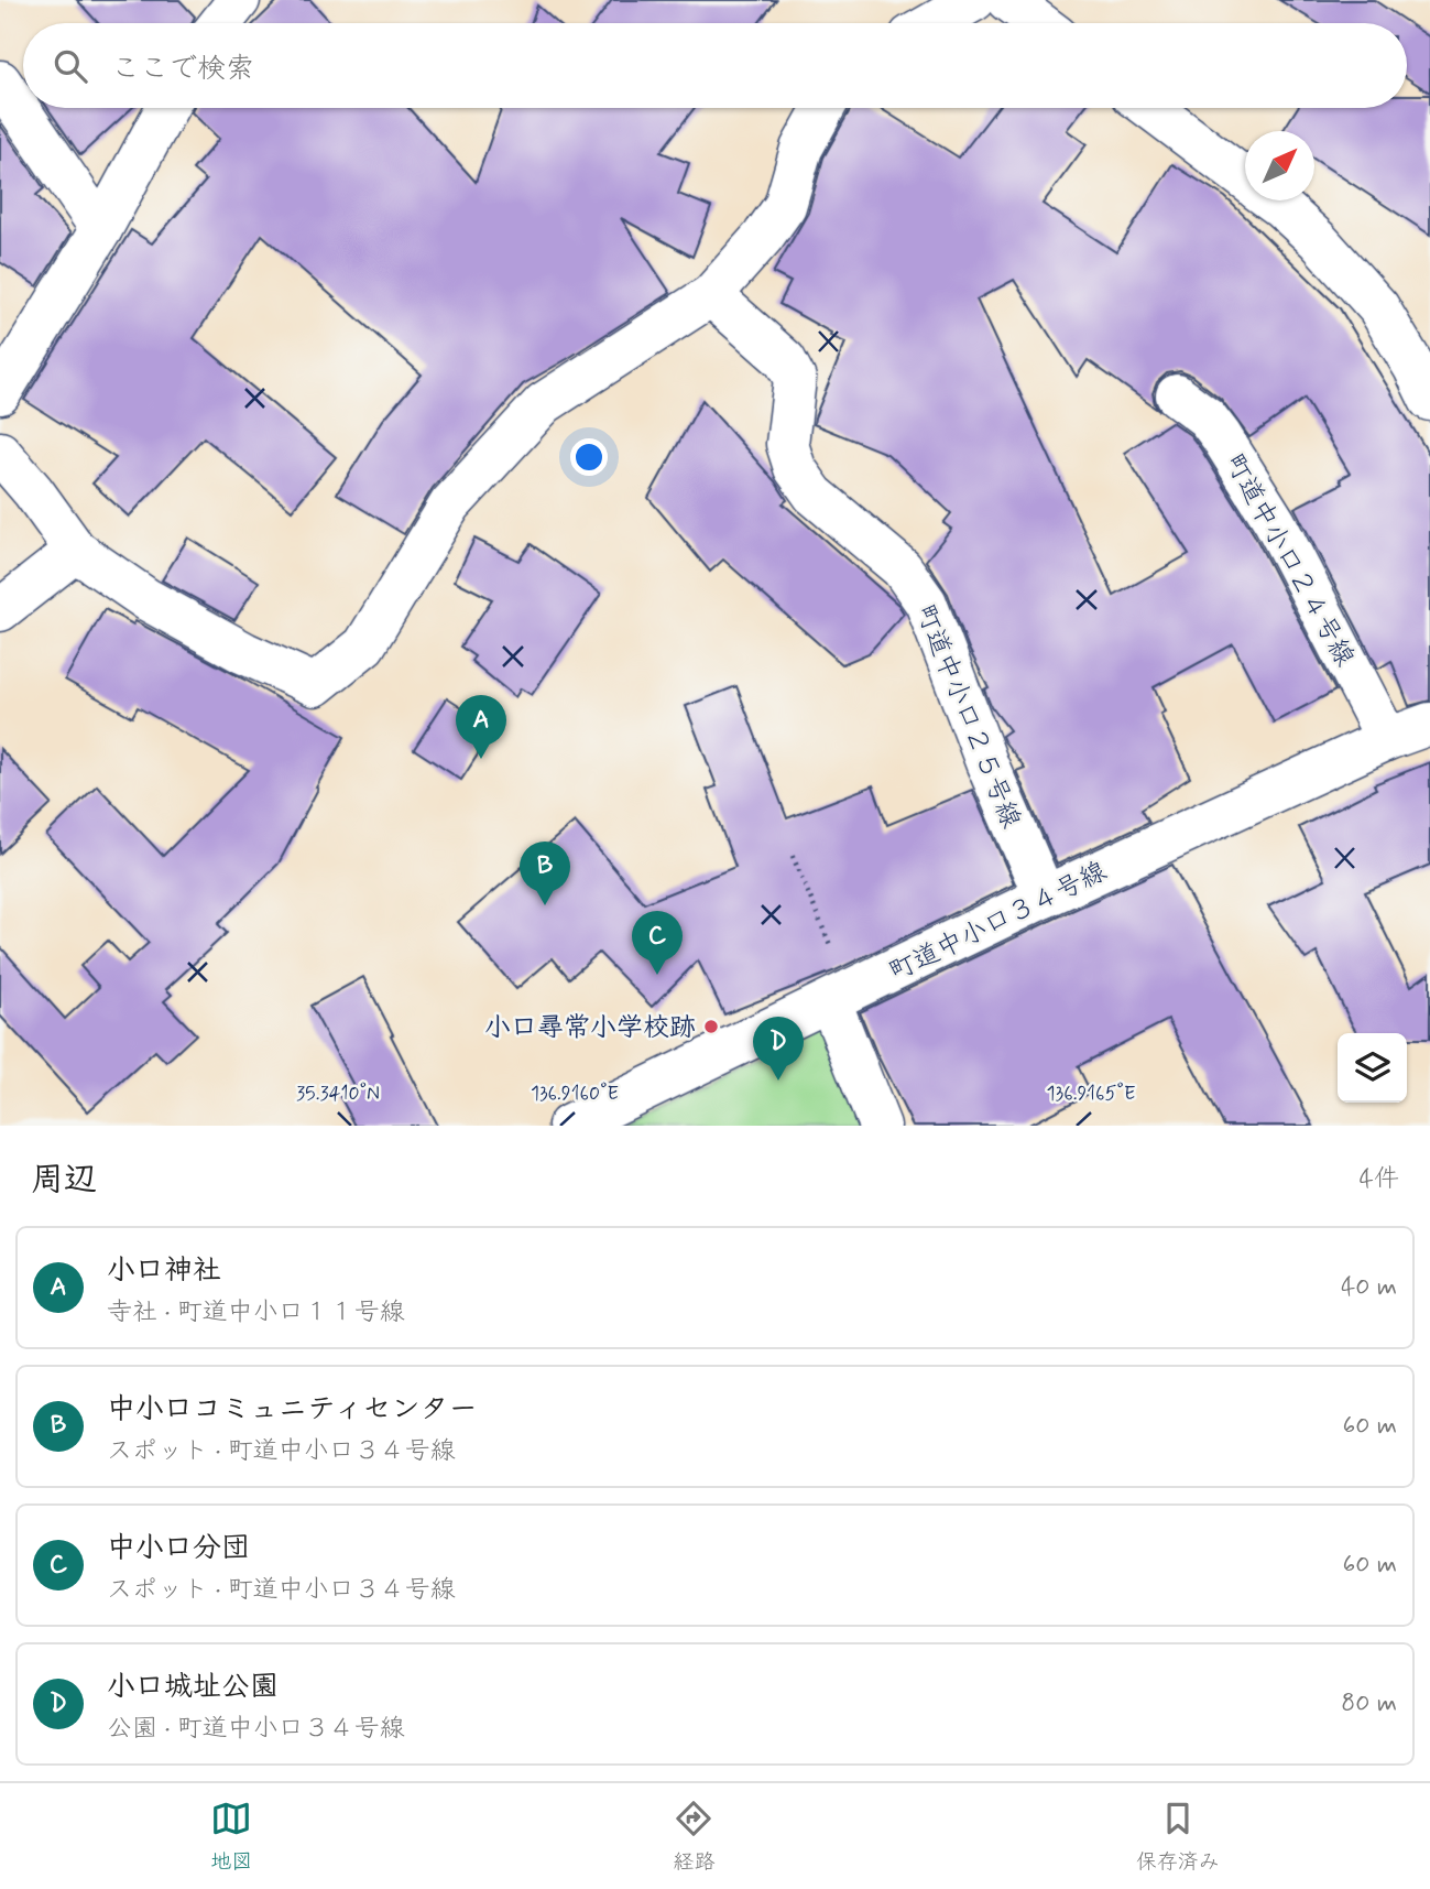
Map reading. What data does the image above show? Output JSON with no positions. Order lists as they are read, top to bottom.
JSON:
{
  "streets": {
    "street": ["町道中小口２４号線", "町道中小口２５号線", "町道中小口３４号線"]
  },
  "crossings": [
    ["町道中小口２４号線", "町道中小口３４号線"],
    ["町道中小口２５号線", "町道中小口３４号線"]
  ],
  "places": ["小口尋常小学校跡"],
  "north": "top right",
  "page": {
    "search": "ここで検索",
    "pins": [
      "A",
      "B",
      "C",
      "D"
    ],
    "heading": ["周辺", "4件"],
    "list": [
      {
        "mark": "A",
        "name": "小口神社",
        "note": "寺社 · 町道中小口１１号線",
        "value": "40 m"
      },
      {
        "mark": "B",
        "name": "中小口コミュニティセンター",
        "note": "スポット · 町道中小口３４号線",
        "value": "60 m"
      },
      {
        "mark": "C",
        "name": "中小口分団",
        "note": "スポット · 町道中小口３４号線",
        "value": "60 m"
      },
      {
        "mark": "D",
        "name": "小口城址公園",
        "note": "公園 · 町道中小口３４号線",
        "value": "80 m"
      }
    ],
    "nav": ["地図", "経路", "保存済み"]
  },
  "coordinates": ["136.9160°E", "136.9165°E", "35.3410°N"]
}
